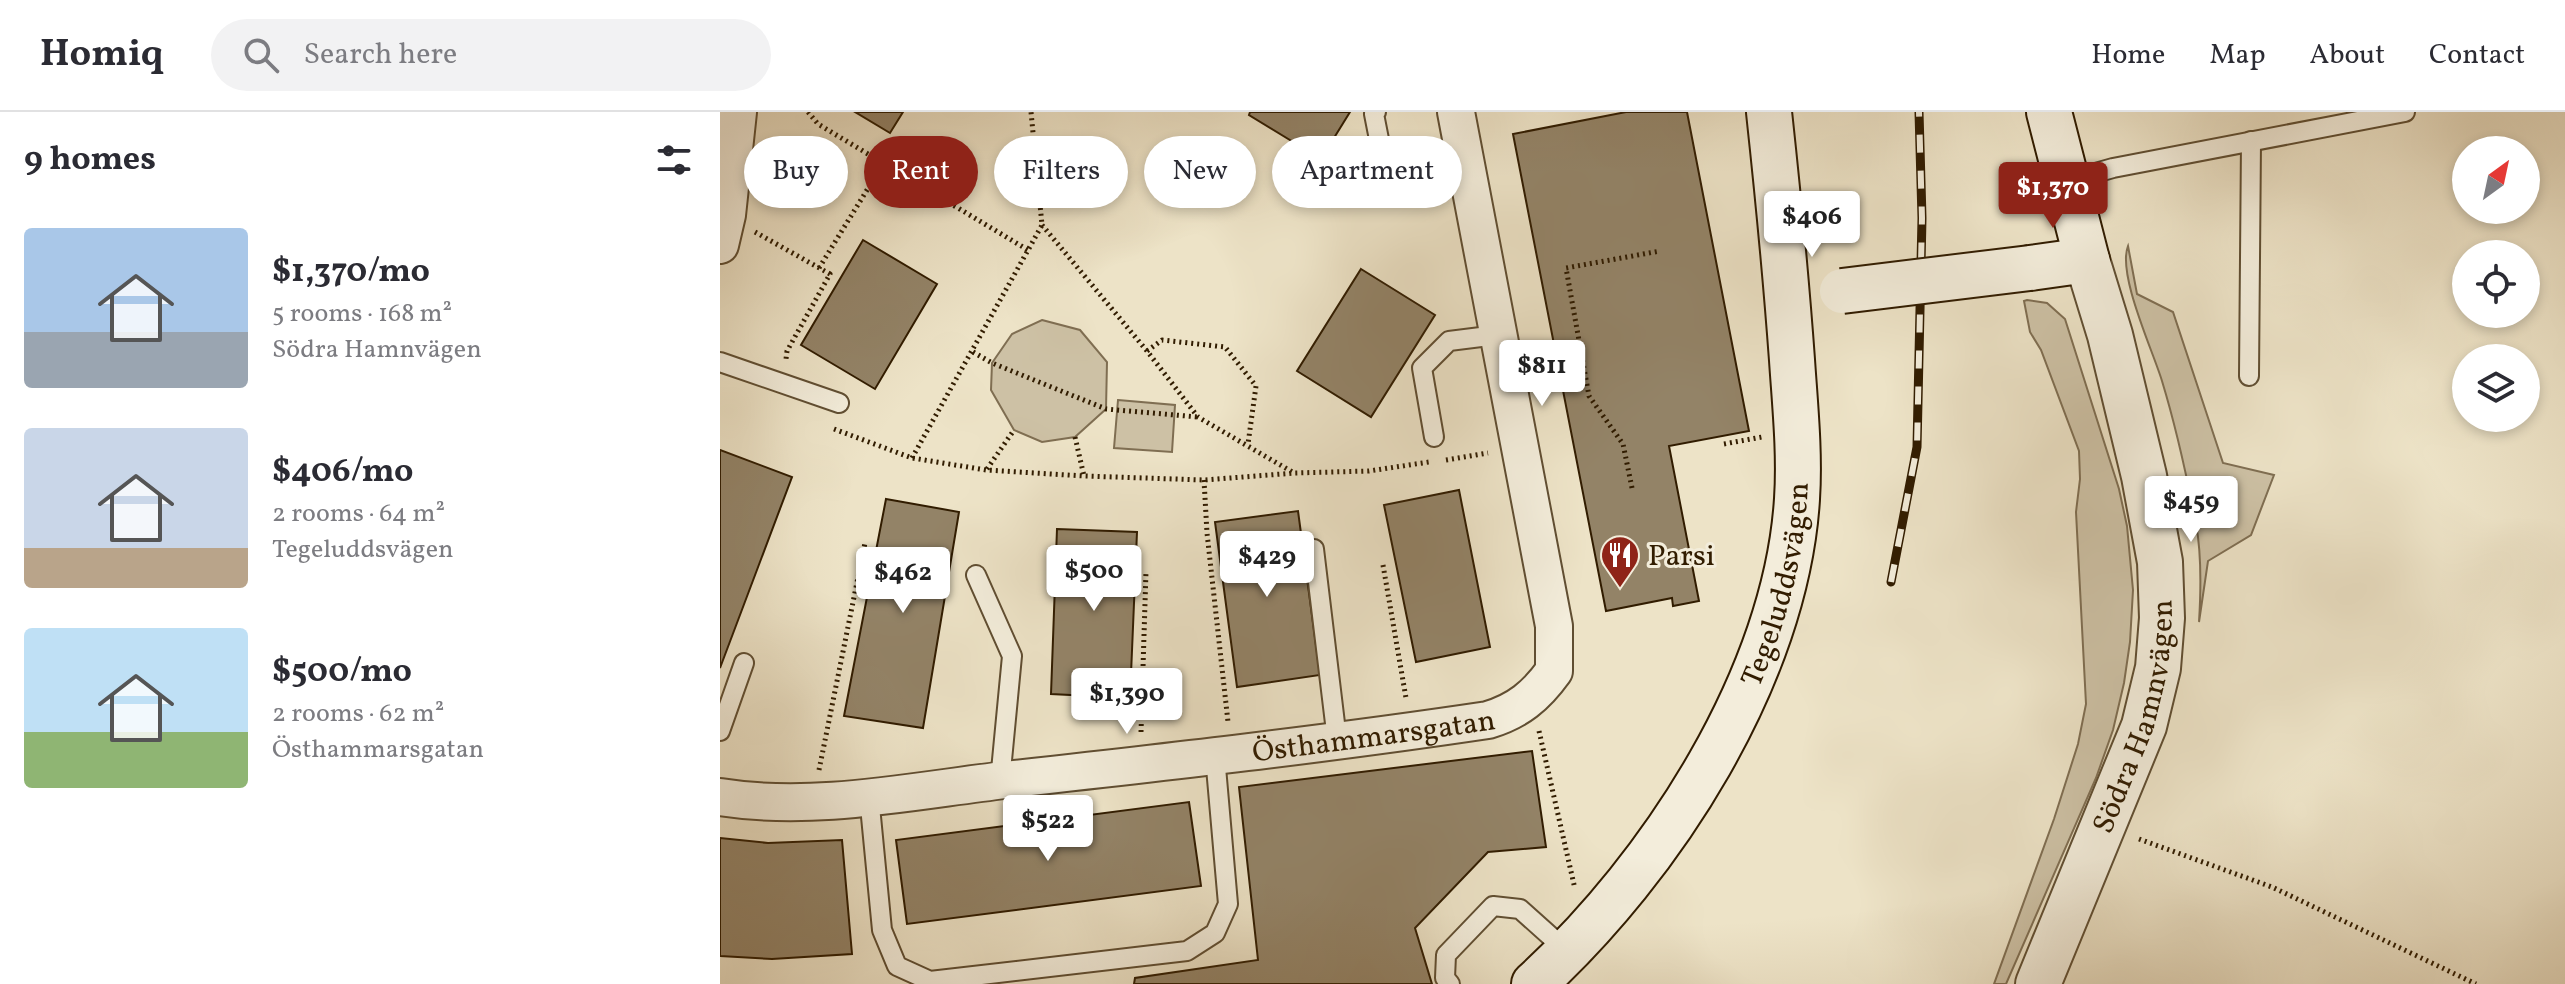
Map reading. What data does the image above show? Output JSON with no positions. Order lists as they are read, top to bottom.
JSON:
{
  "streets": {
    "main road": ["Tegeluddsvägen", "Södra Hamnvägen"],
    "street": ["Östhammarsgatan"]
  },
  "places": {
    "restaurant": ["Parsi"]
  },
  "north": "top right",
  "page": {
    "header": "Homiq",
    "search": "Search here",
    "nav": [
      "Home",
      "Map",
      "About",
      "Contact"
    ],
    "heading": "9 homes",
    "chip": [
      "Buy",
      "Rent",
      "Filters",
      "New",
      "Apartment"
    ],
    "price": [
      "$1,370",
      "$406",
      "$811",
      "$459",
      "$429",
      "$500",
      "$462",
      "$1,390",
      "$522"
    ],
    "list": [
      {
        "name": "$1,370/mo",
        "note": "5 rooms · 168 m² · Södra Hamnvägen"
      },
      {
        "name": "$406/mo",
        "note": "2 rooms · 64 m² · Tegeluddsvägen"
      },
      {
        "name": "$500/mo",
        "note": "2 rooms · 62 m² · Östhammarsgatan"
      }
    ]
  }
}
